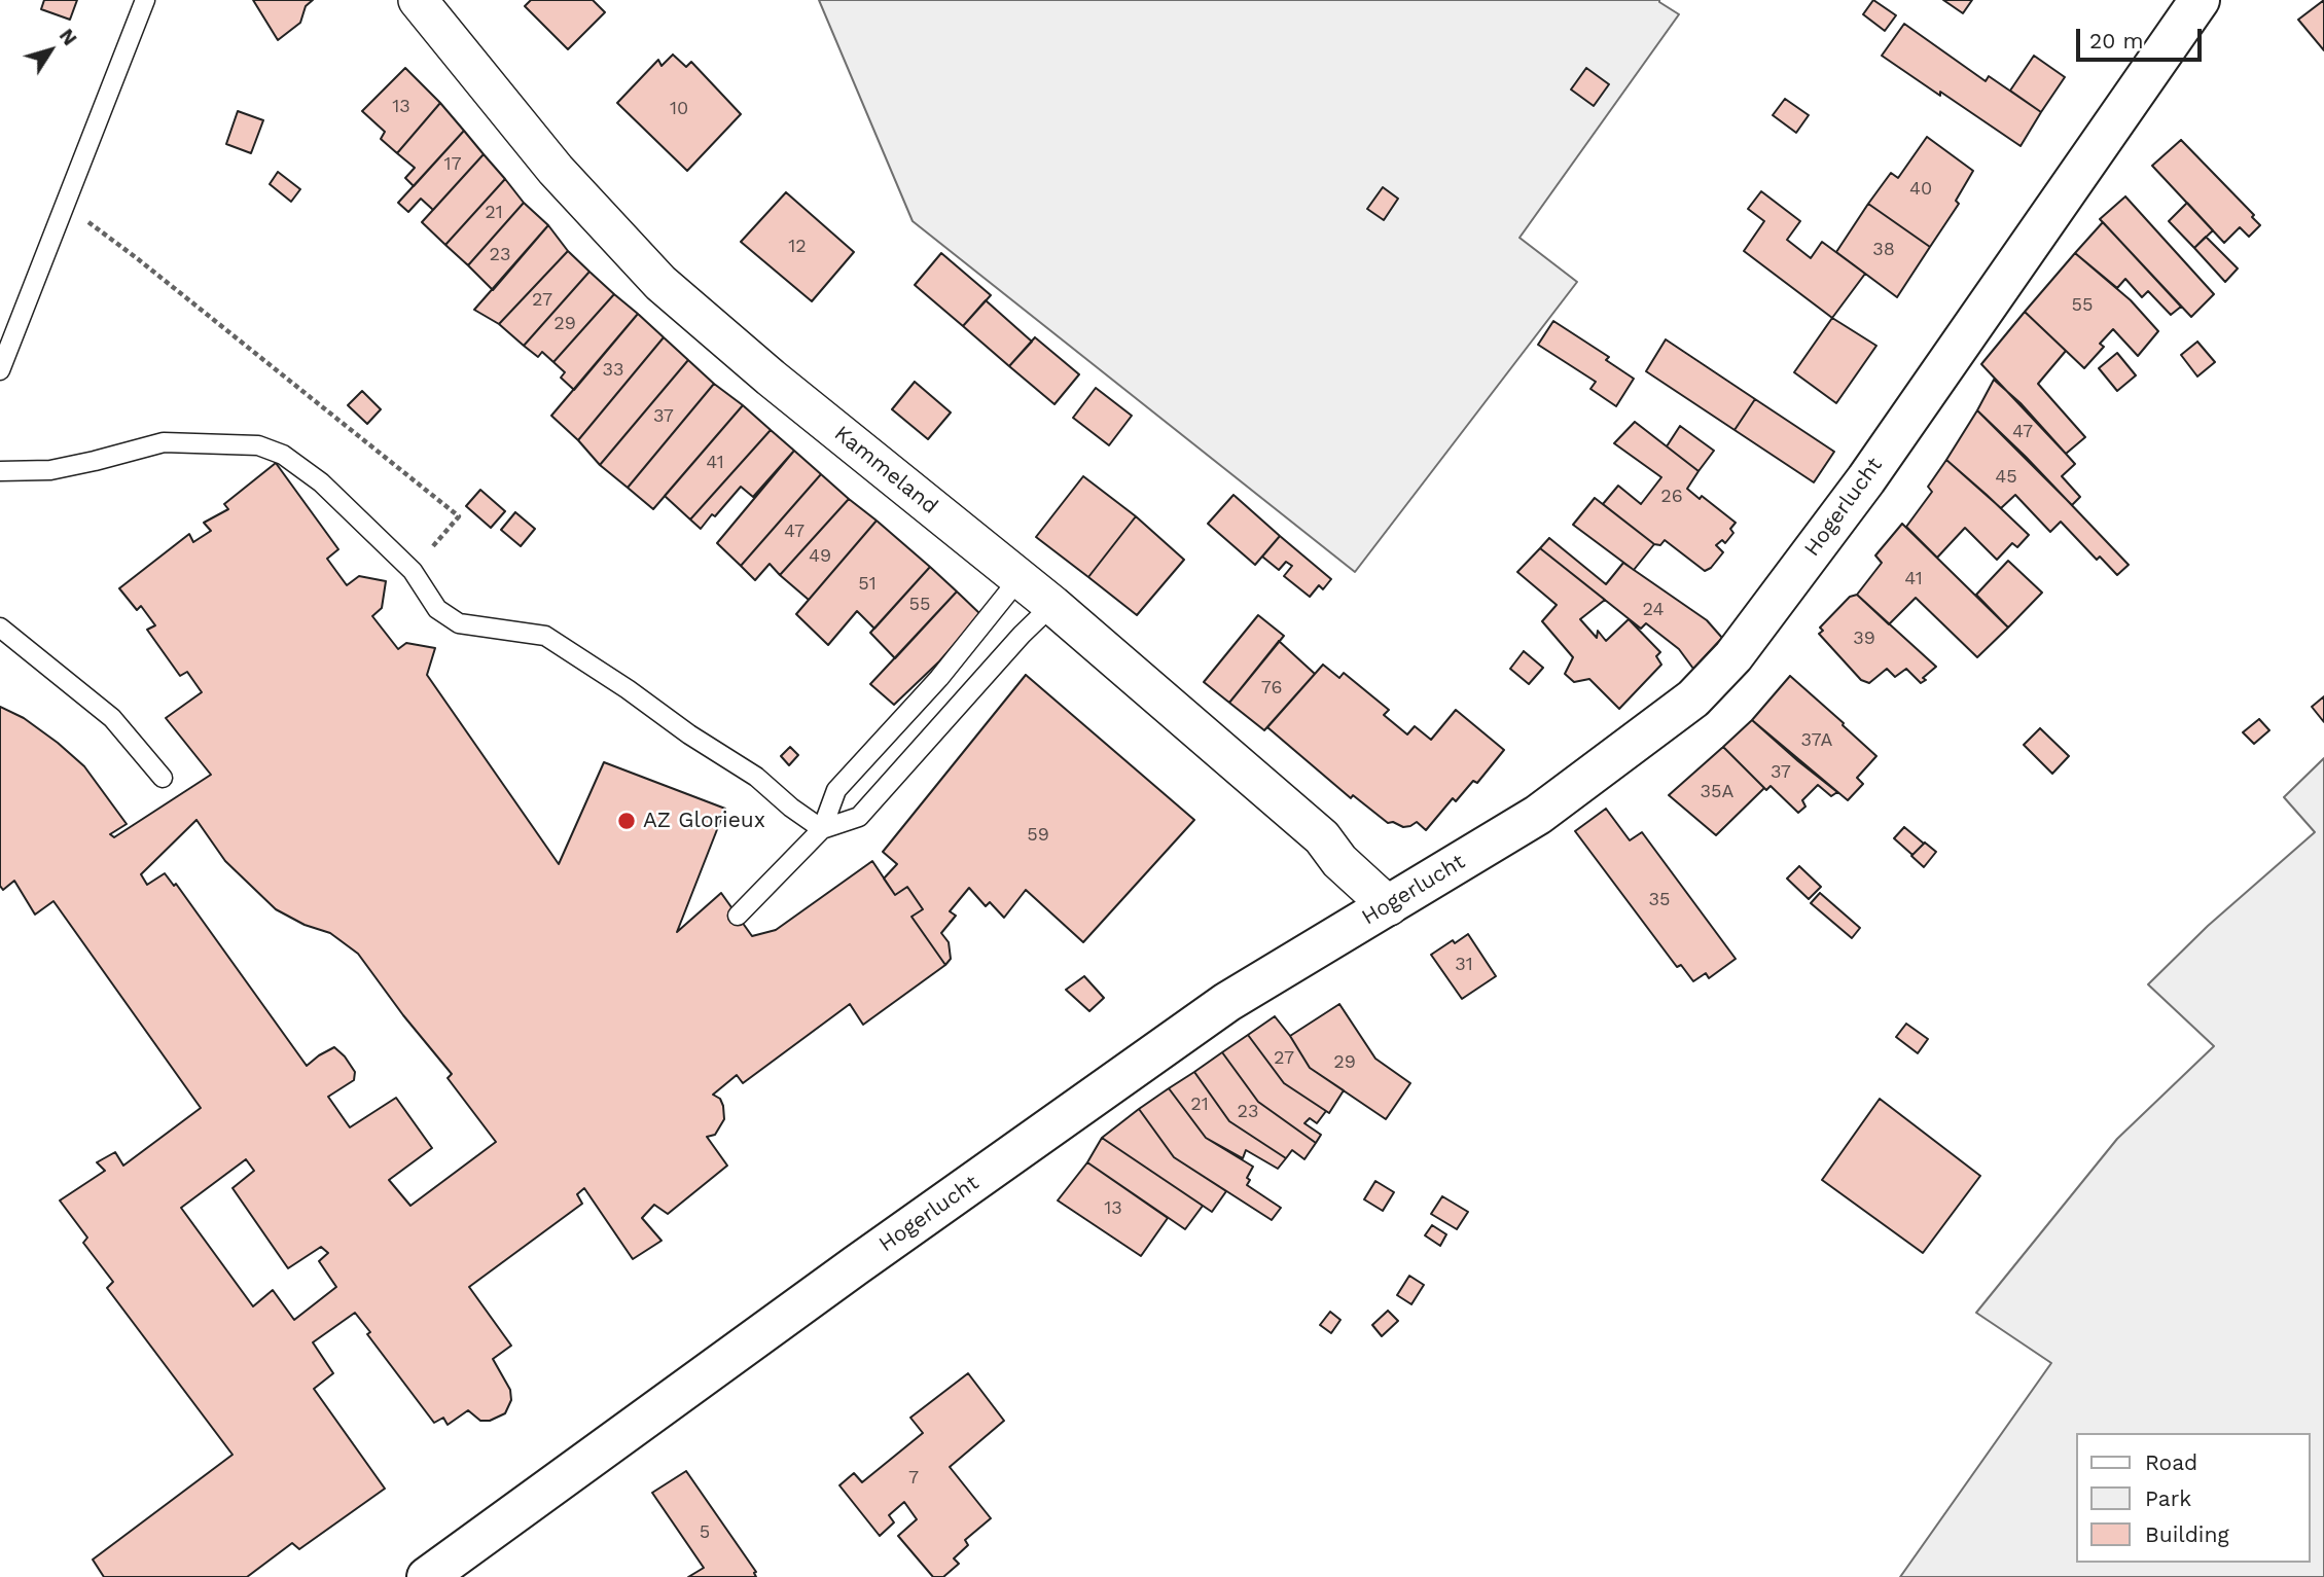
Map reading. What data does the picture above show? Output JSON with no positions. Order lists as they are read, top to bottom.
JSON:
{
  "streets": {
    "street": ["Kammeland", "Hogerlucht"]
  },
  "crossings": [
    ["Kammeland", "Hogerlucht"]
  ],
  "places": ["AZ Glorieux"],
  "house_numbers": [
    "13",
    "10",
    "17",
    "40",
    "21",
    "12",
    "38",
    "23",
    "27",
    "55",
    "29",
    "33",
    "37",
    "47",
    "41",
    "45",
    "26",
    "47",
    "49",
    "41",
    "51",
    "55",
    "24",
    "39",
    "76",
    "37A",
    "37",
    "35A",
    "59",
    "35",
    "31",
    "27",
    "29",
    "21",
    "23",
    "13",
    "7",
    "5"
  ],
  "legend": ["Road", "Park", "Building"],
  "scale_bar": "20 m",
  "north": "top right"
}
